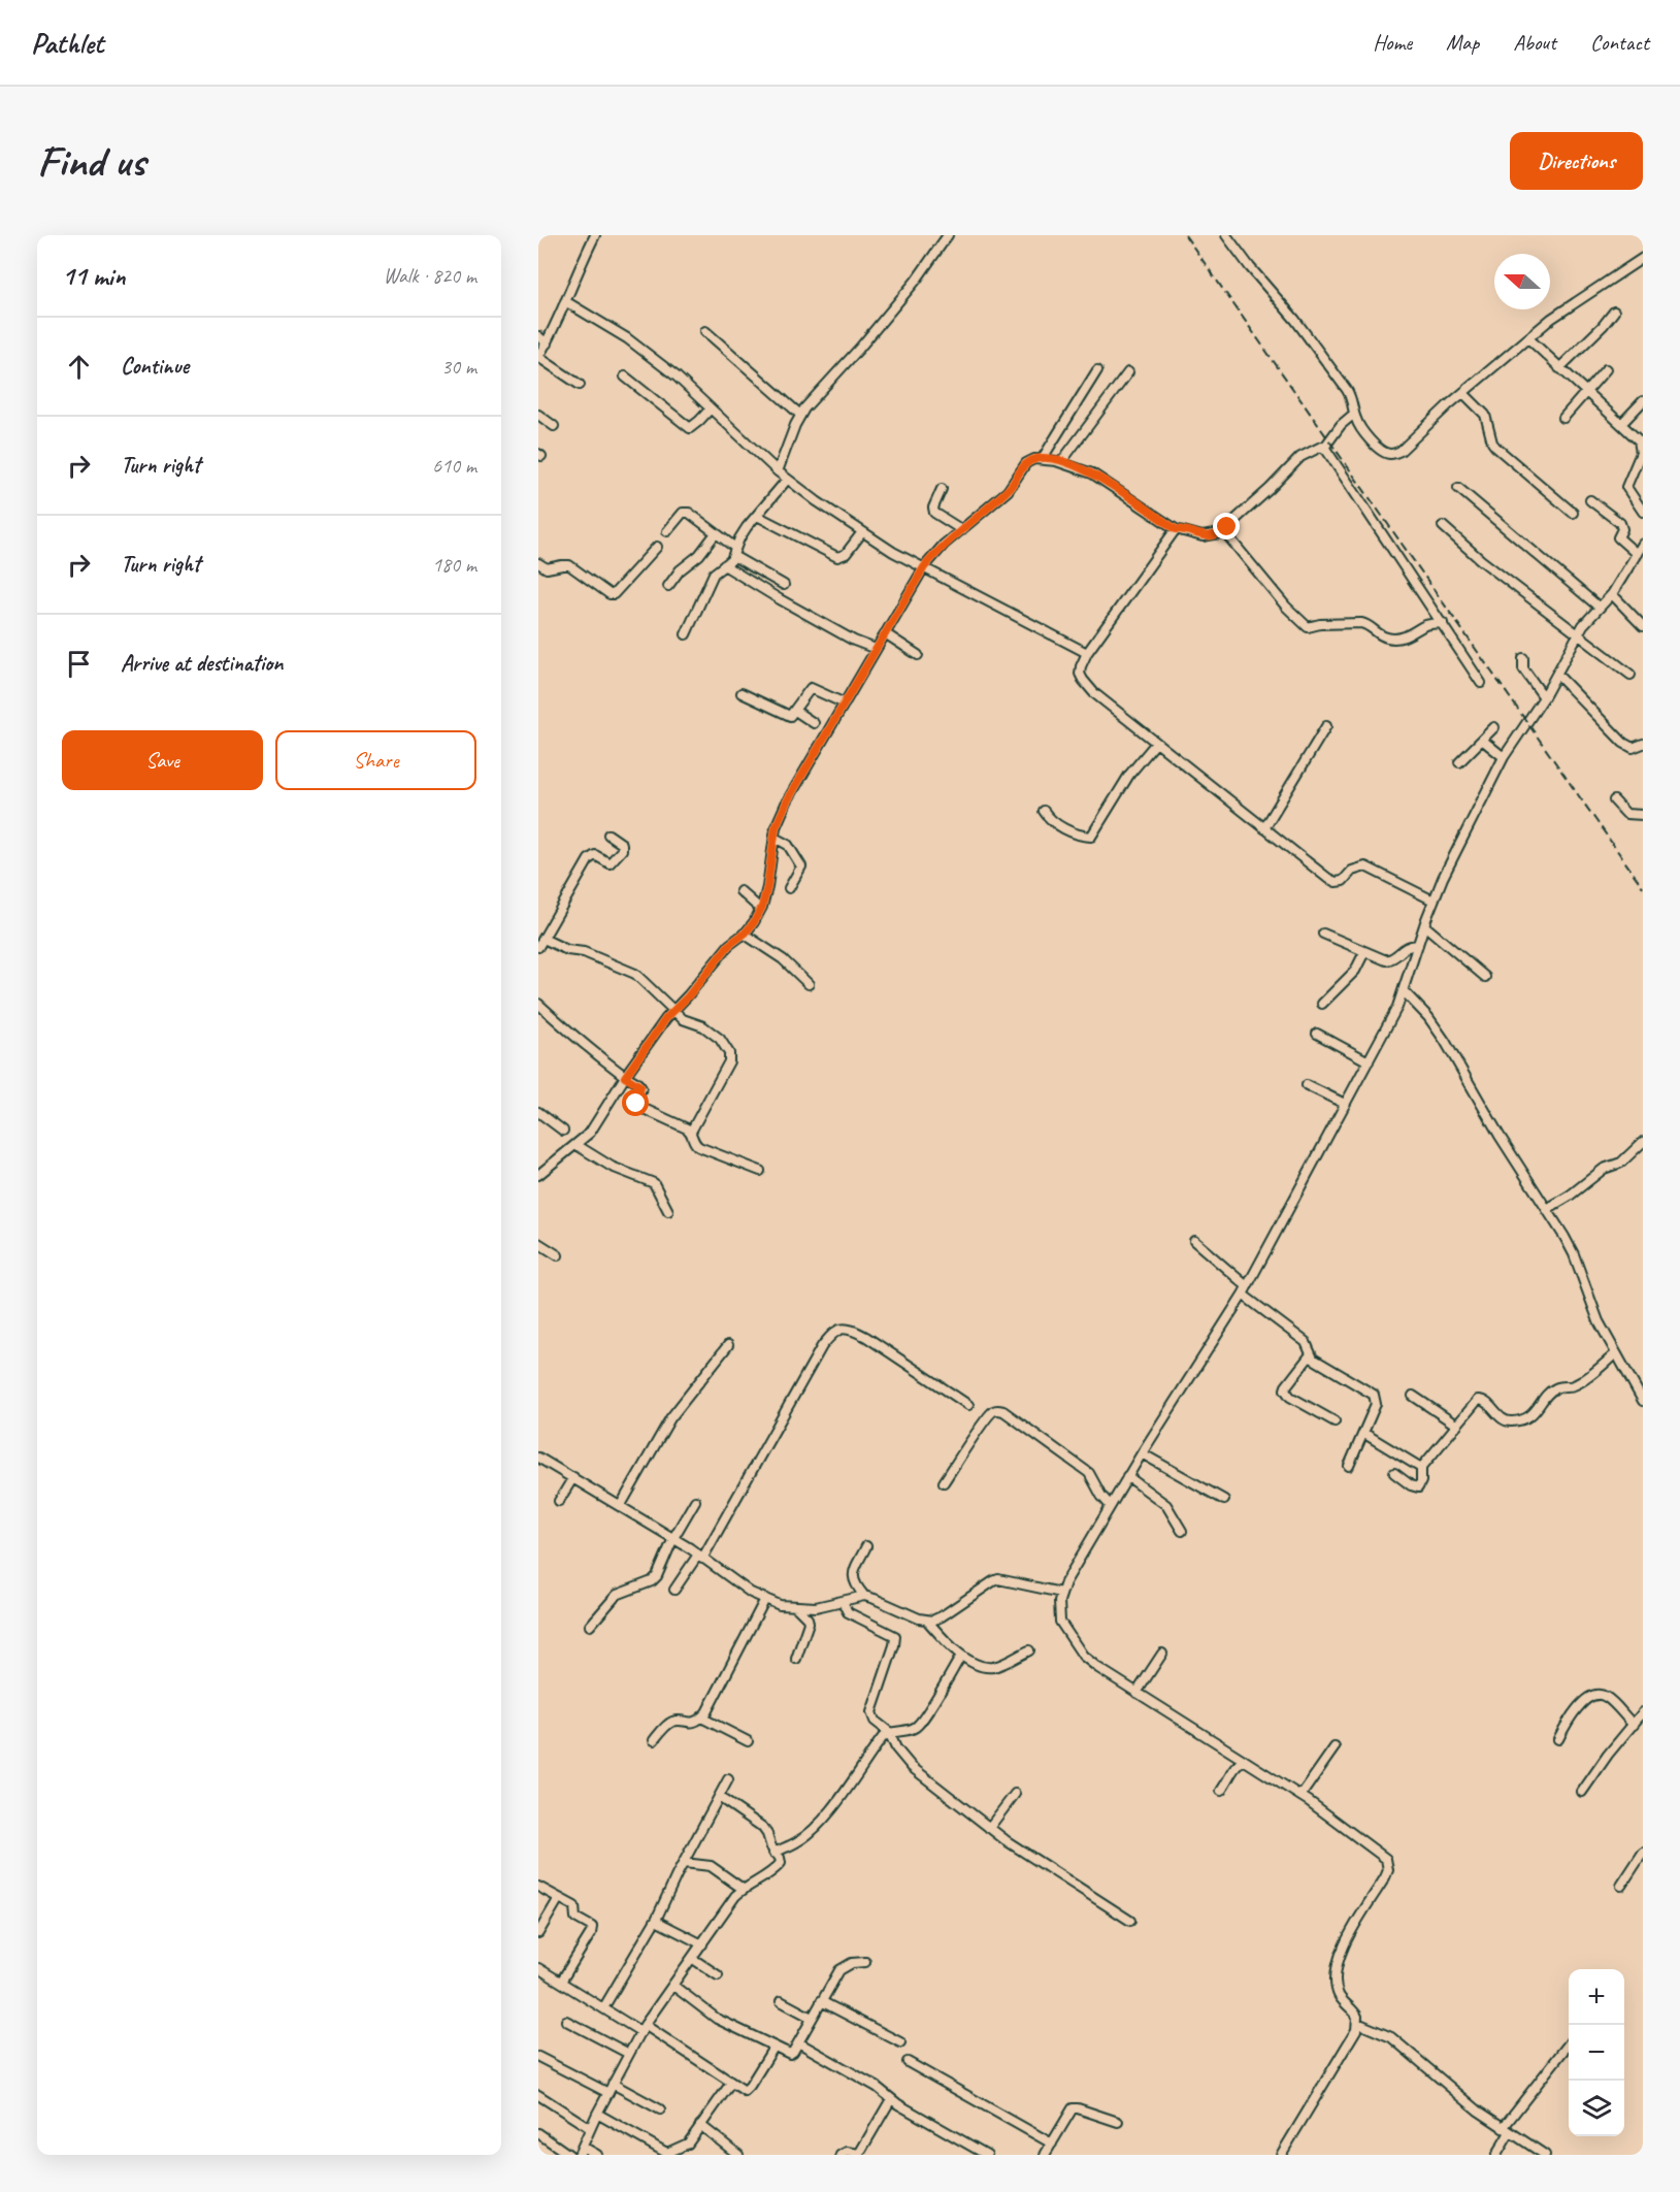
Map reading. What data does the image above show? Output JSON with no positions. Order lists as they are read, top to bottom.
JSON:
{
  "north": "left",
  "page": {
    "header": "Pathlet",
    "nav": [
      "Home",
      "Map",
      "About",
      "Contact"
    ],
    "buttons": [
      "Directions",
      ["Save", "Share"]
    ],
    "title": "Find us",
    "heading": ["11 min", "Walk · 820 m"],
    "list": [
      ["Continue", "30 m"],
      ["Turn right", "610 m"],
      ["Turn right", "180 m"],
      "Arrive at destination"
    ],
    "map_buttons": ["+", "−"]
  }
}
